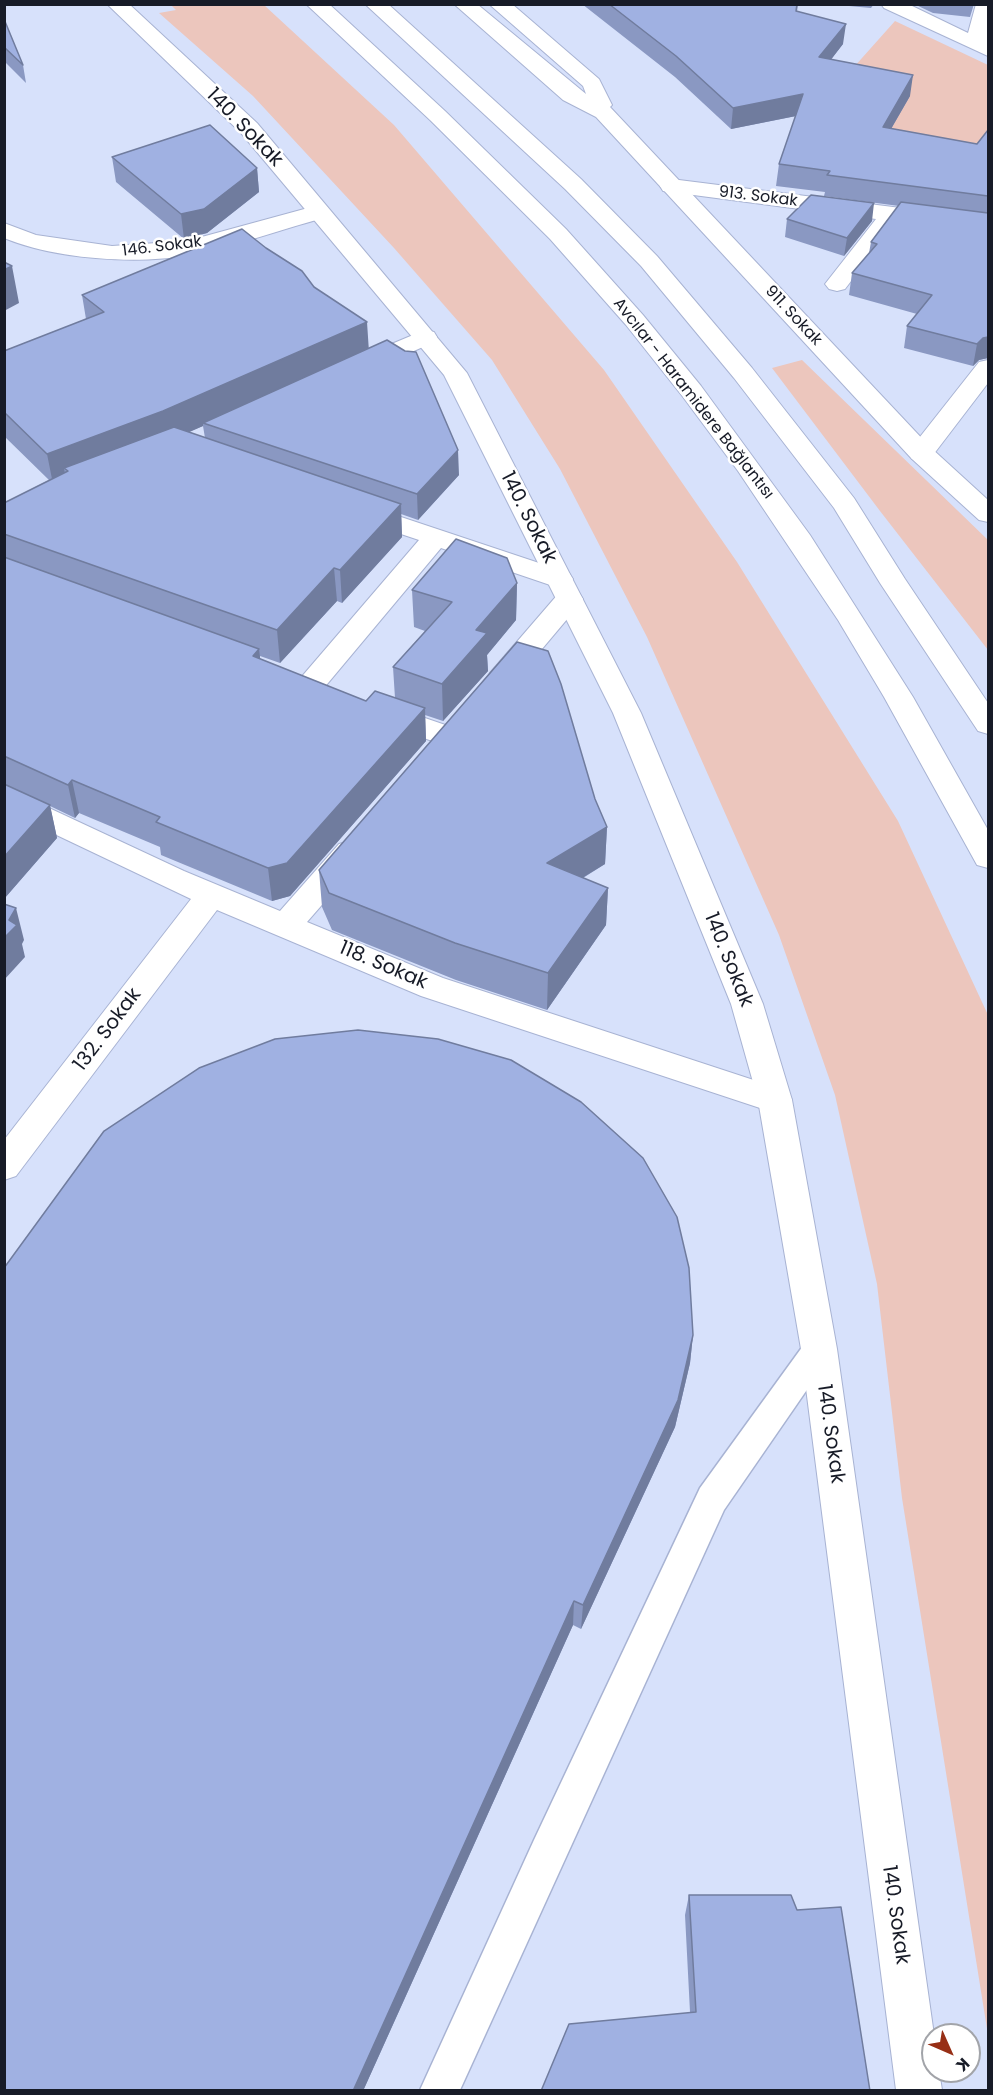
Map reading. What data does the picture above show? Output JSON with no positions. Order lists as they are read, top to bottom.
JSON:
{
  "streets": {
    "main road": [
      "140. Sokak",
      "913. Sokak",
      "146. Sokak",
      "911. Sokak",
      "Avcılar - Haramidere Bağlantısı",
      "118. Sokak",
      "132. Sokak"
    ]
  },
  "crossings": [
    ["140. Sokak", "146. Sokak"],
    ["140. Sokak", "118. Sokak"],
    ["913. Sokak", "911. Sokak"],
    ["118. Sokak", "132. Sokak"]
  ],
  "north": "bottom right"
}
